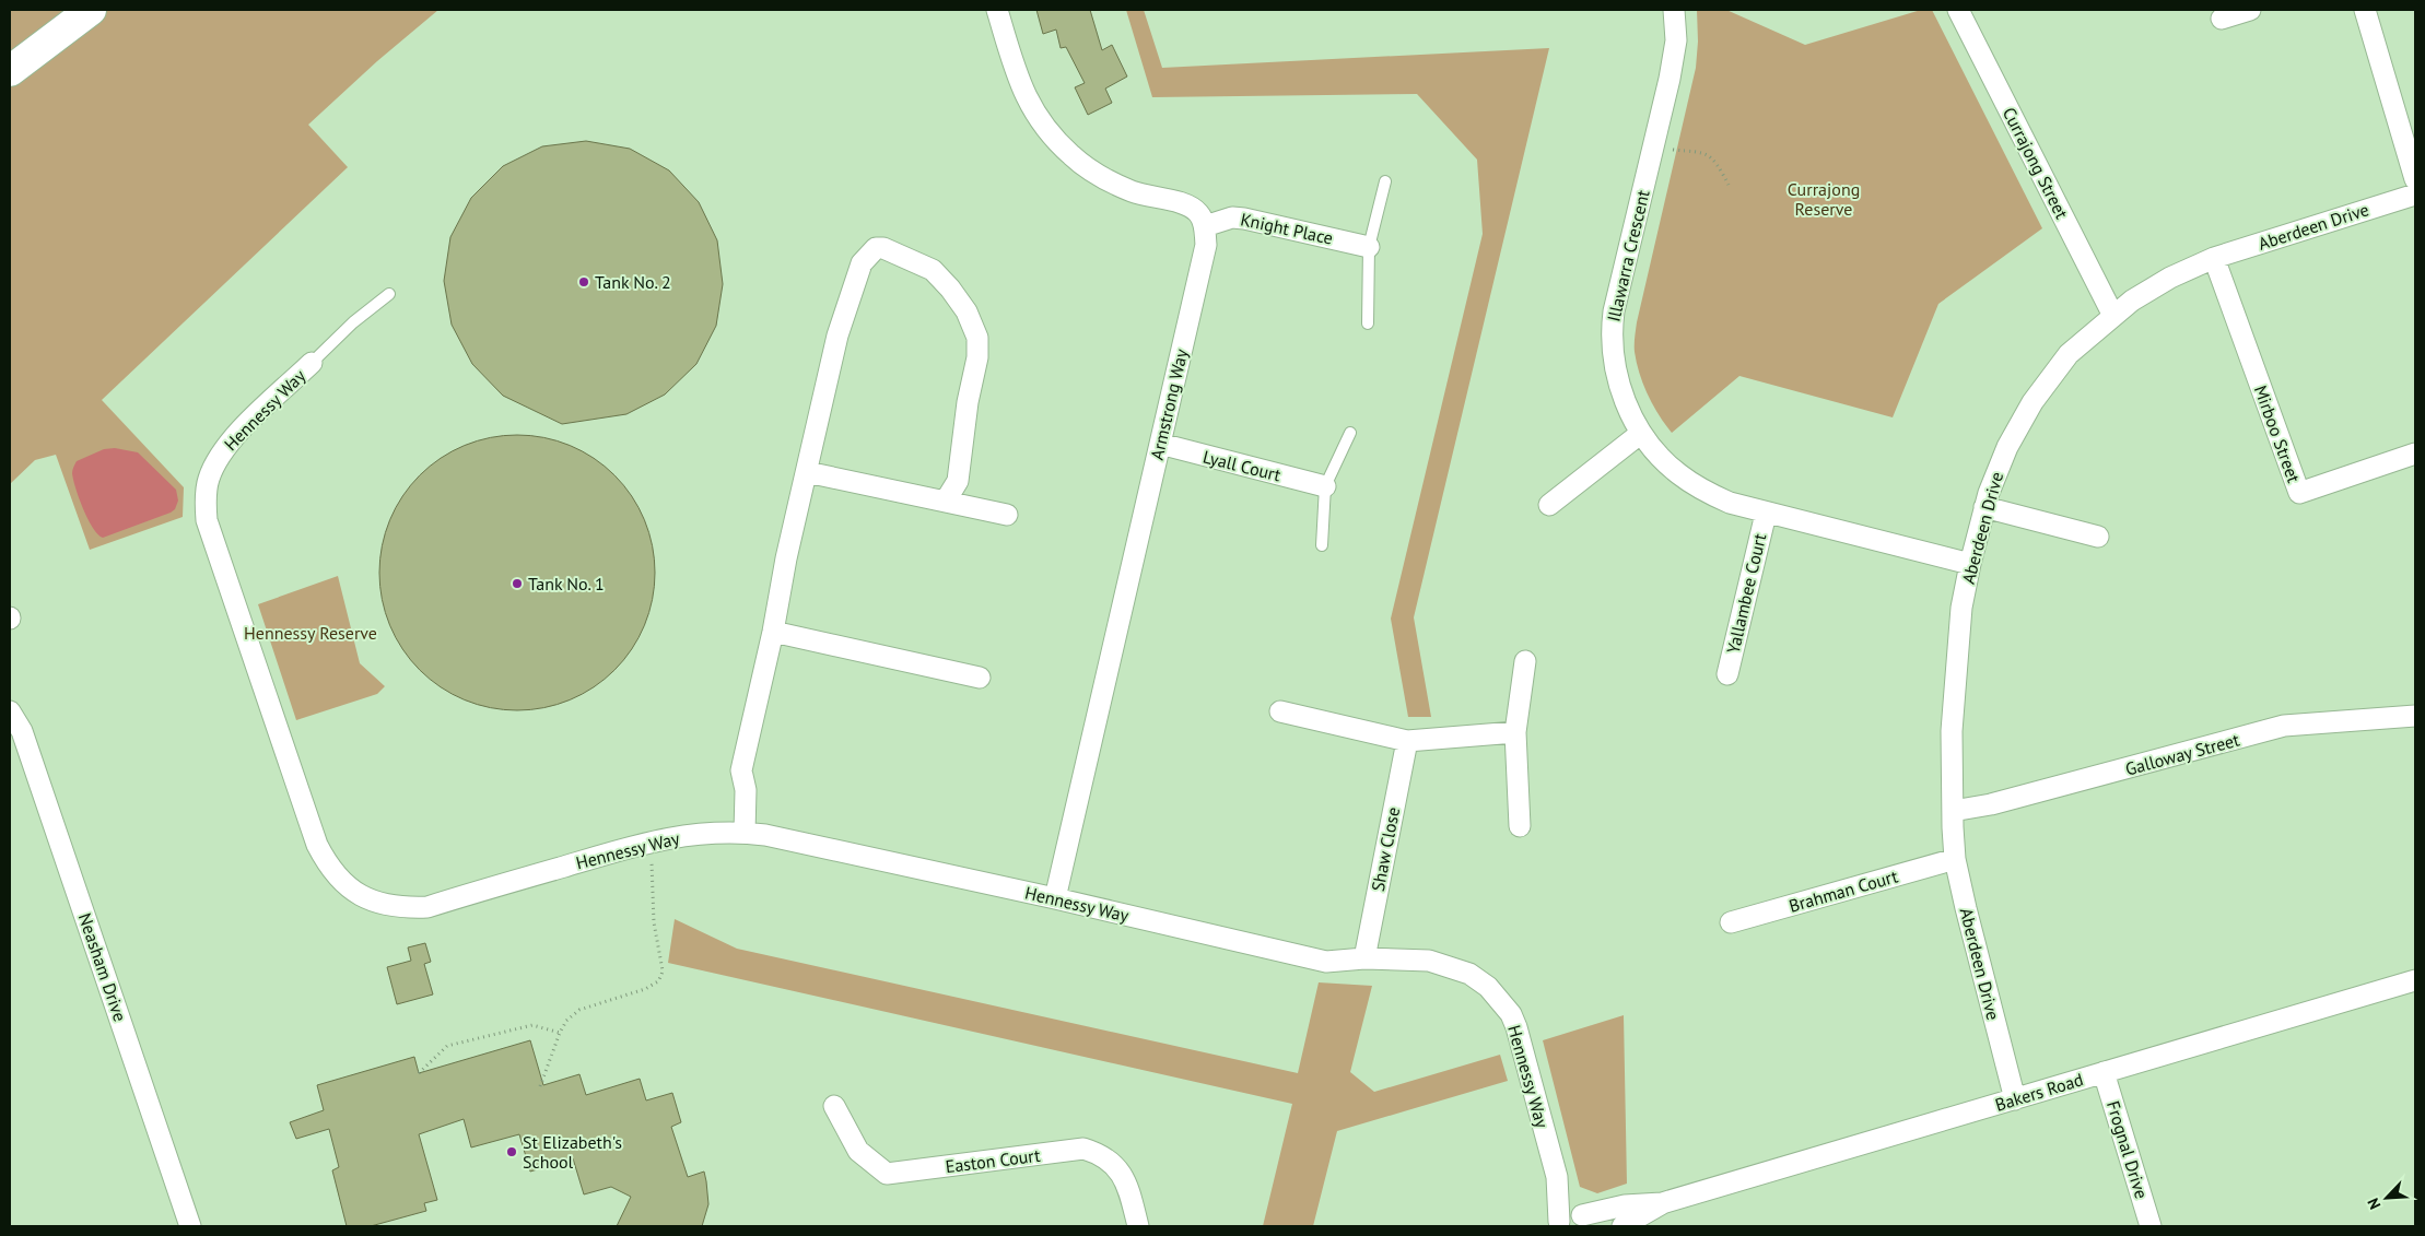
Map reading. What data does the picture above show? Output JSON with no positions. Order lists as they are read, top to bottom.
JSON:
{
  "streets": {
    "street": [
      "Currajong Street",
      "Aberdeen Drive",
      "Knight Place",
      "Illawarra Crescent",
      "Armstrong Way",
      "Hennessy Way",
      "Mirboo Street",
      "Lyall Court",
      "Yallambee Court",
      "Galloway Street",
      "Shaw Close",
      "Brahman Court",
      "Neasham Drive",
      "Bakers Road",
      "Frognal Drive",
      "Easton Court"
    ]
  },
  "crossings": [
    ["Currajong Street", "Aberdeen Drive"],
    ["Aberdeen Drive", "Illawarra Crescent"],
    ["Aberdeen Drive", "Mirboo Street"],
    ["Aberdeen Drive", "Galloway Street"],
    ["Aberdeen Drive", "Brahman Court"],
    ["Aberdeen Drive", "Bakers Road"],
    ["Knight Place", "Armstrong Way"],
    ["Illawarra Crescent", "Yallambee Court"],
    ["Armstrong Way", "Hennessy Way"],
    ["Armstrong Way", "Lyall Court"],
    ["Hennessy Way", "Shaw Close"],
    ["Hennessy Way", "Bakers Road"],
    ["Bakers Road", "Frognal Drive"]
  ],
  "parks": ["Currajong Reserve", "Hennessy Reserve"],
  "places": ["Tank No. 2", "Tank No. 1", "St Elizabeth's School"],
  "north": "bottom left"
}
